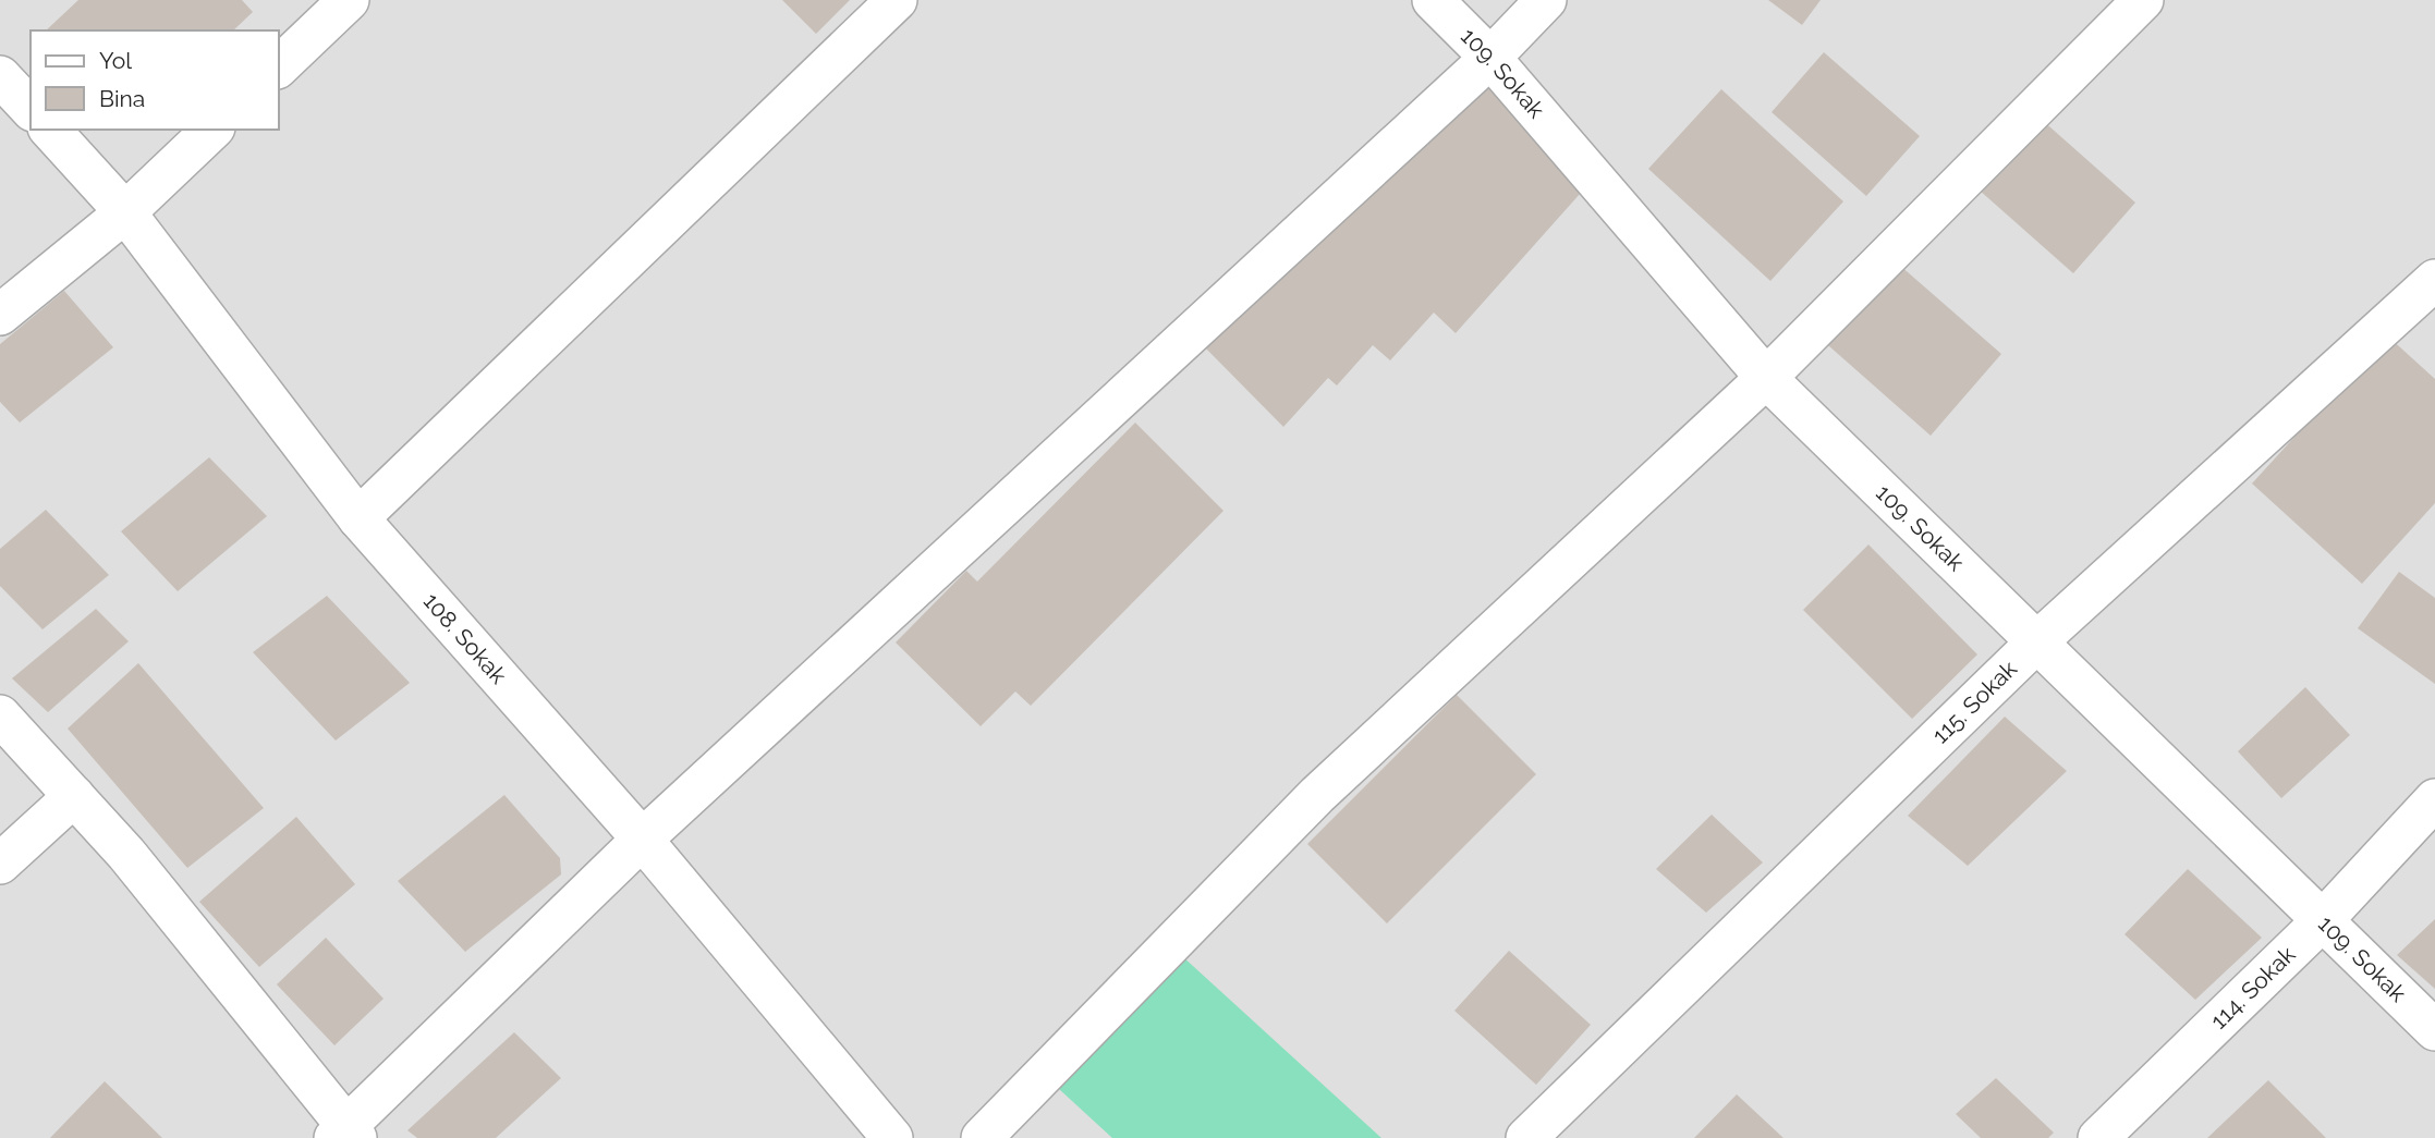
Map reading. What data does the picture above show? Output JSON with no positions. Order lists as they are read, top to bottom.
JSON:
{
  "streets": {
    "street": [
      "109. Sokak",
      "108. Sokak",
      "115. Sokak",
      "114. Sokak"
    ]
  },
  "crossings": [
    ["109. Sokak", "115. Sokak"],
    ["109. Sokak", "114. Sokak"]
  ],
  "legend": ["Yol", "Bina"]
}
